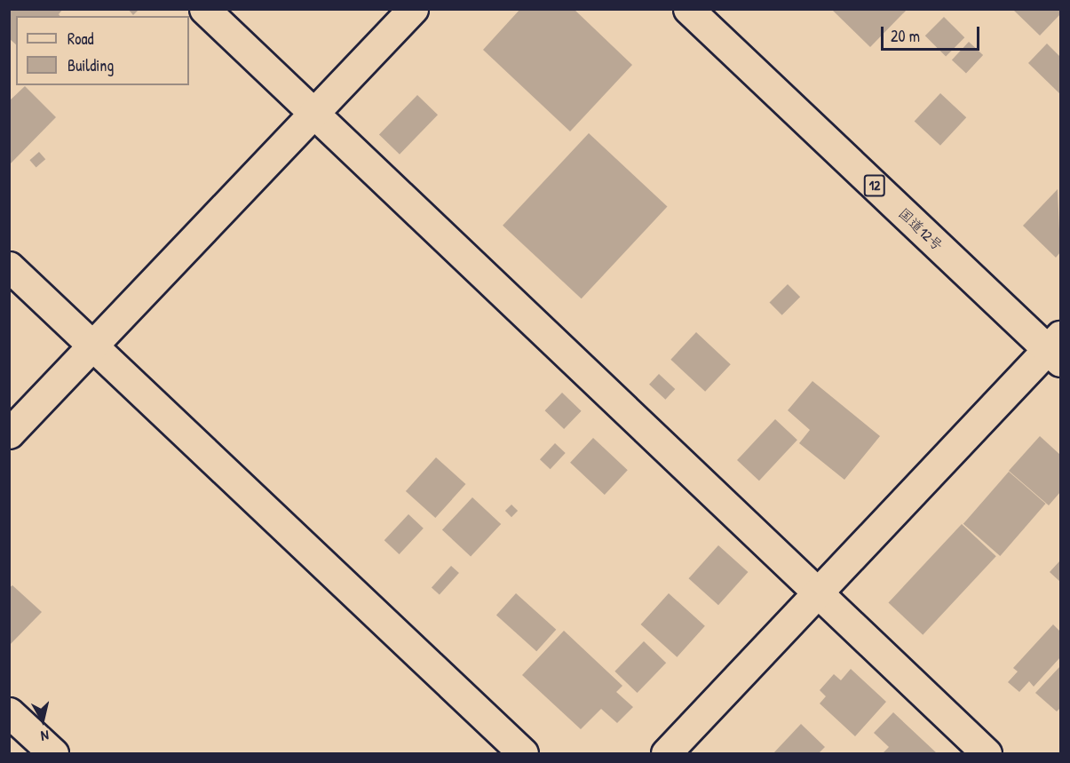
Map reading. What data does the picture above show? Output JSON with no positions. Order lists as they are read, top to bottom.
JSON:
{
  "streets": {
    "main road": ["12", "国道12号"]
  },
  "legend": ["Road", "Building"],
  "scale_bar": "20 m",
  "north": "bottom"
}
